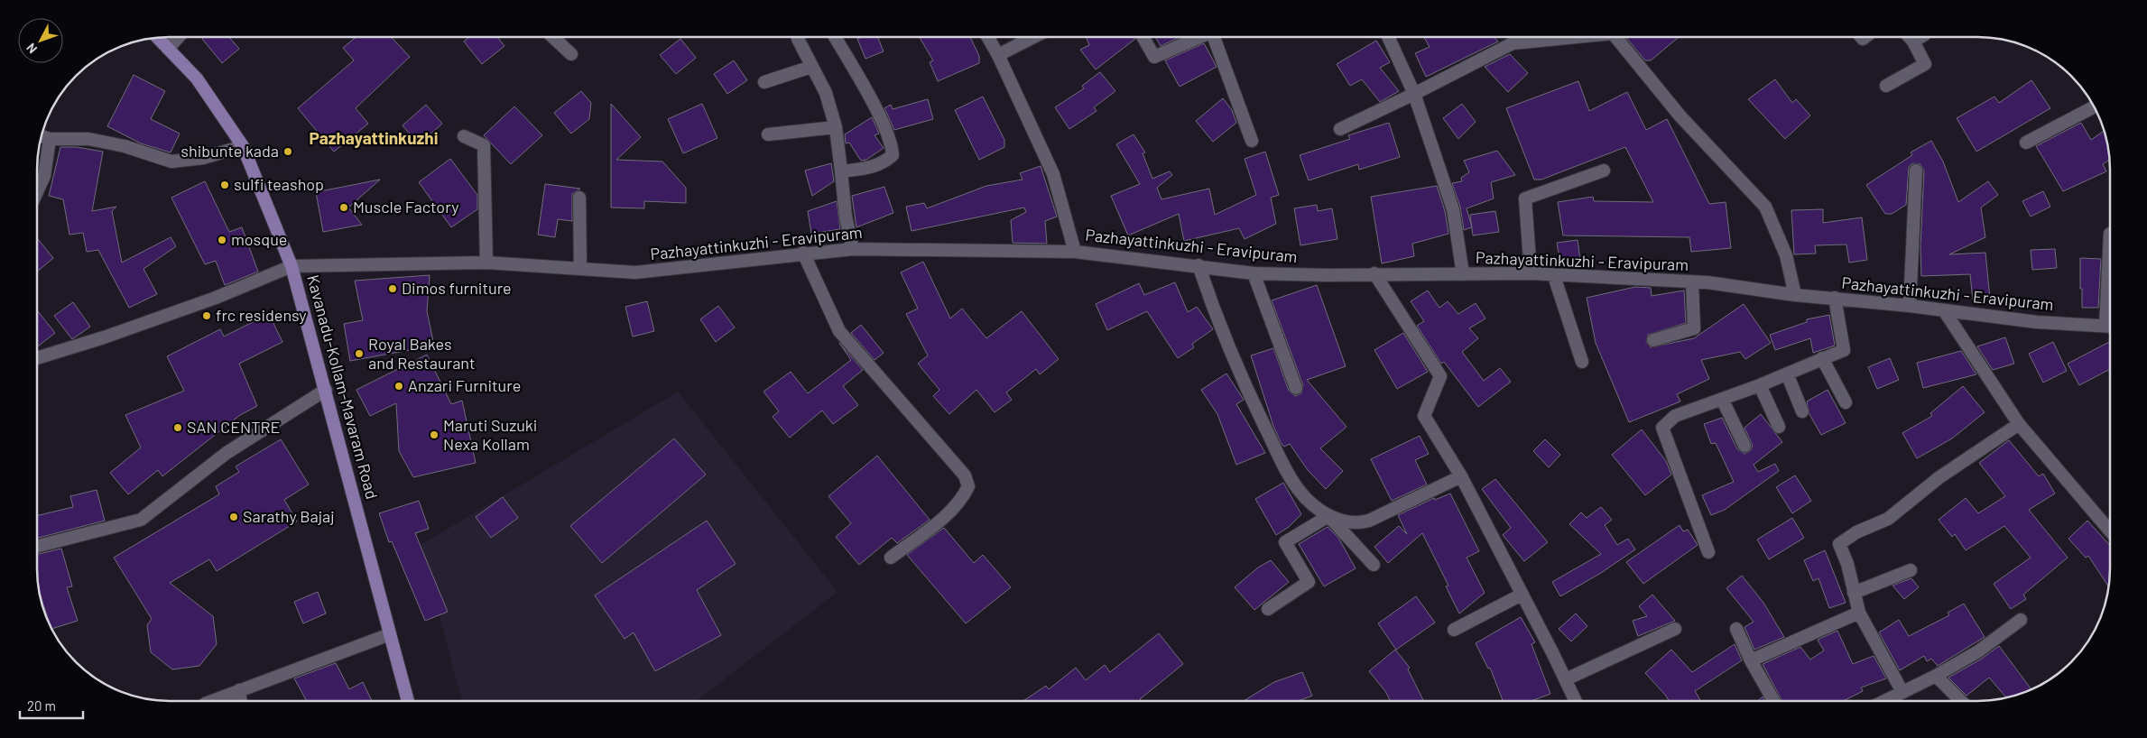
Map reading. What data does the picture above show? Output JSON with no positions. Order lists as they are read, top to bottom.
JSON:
{
  "streets": {
    "main road": ["Kavanadu-Kollam-Mavaram Road"],
    "street": ["Pazhayattinkuzhi - Eravipuram"]
  },
  "crossings": [
    ["Pazhayattinkuzhi - Eravipuram", "Kavanadu-Kollam-Mavaram Road"]
  ],
  "districts": ["Pazhayattinkuzhi"],
  "places": [
    "shibunte kada",
    "sulfi teashop",
    "Muscle Factory",
    "mosque",
    "Dimos furniture",
    "frc residensy",
    "Royal Bakes and Restaurant",
    "Anzari Furniture",
    "SAN CENTRE",
    "Maruti Suzuki Nexa Kollam",
    "Sarathy Bajaj"
  ],
  "scale_bar": "20 m",
  "north": "bottom left"
}
